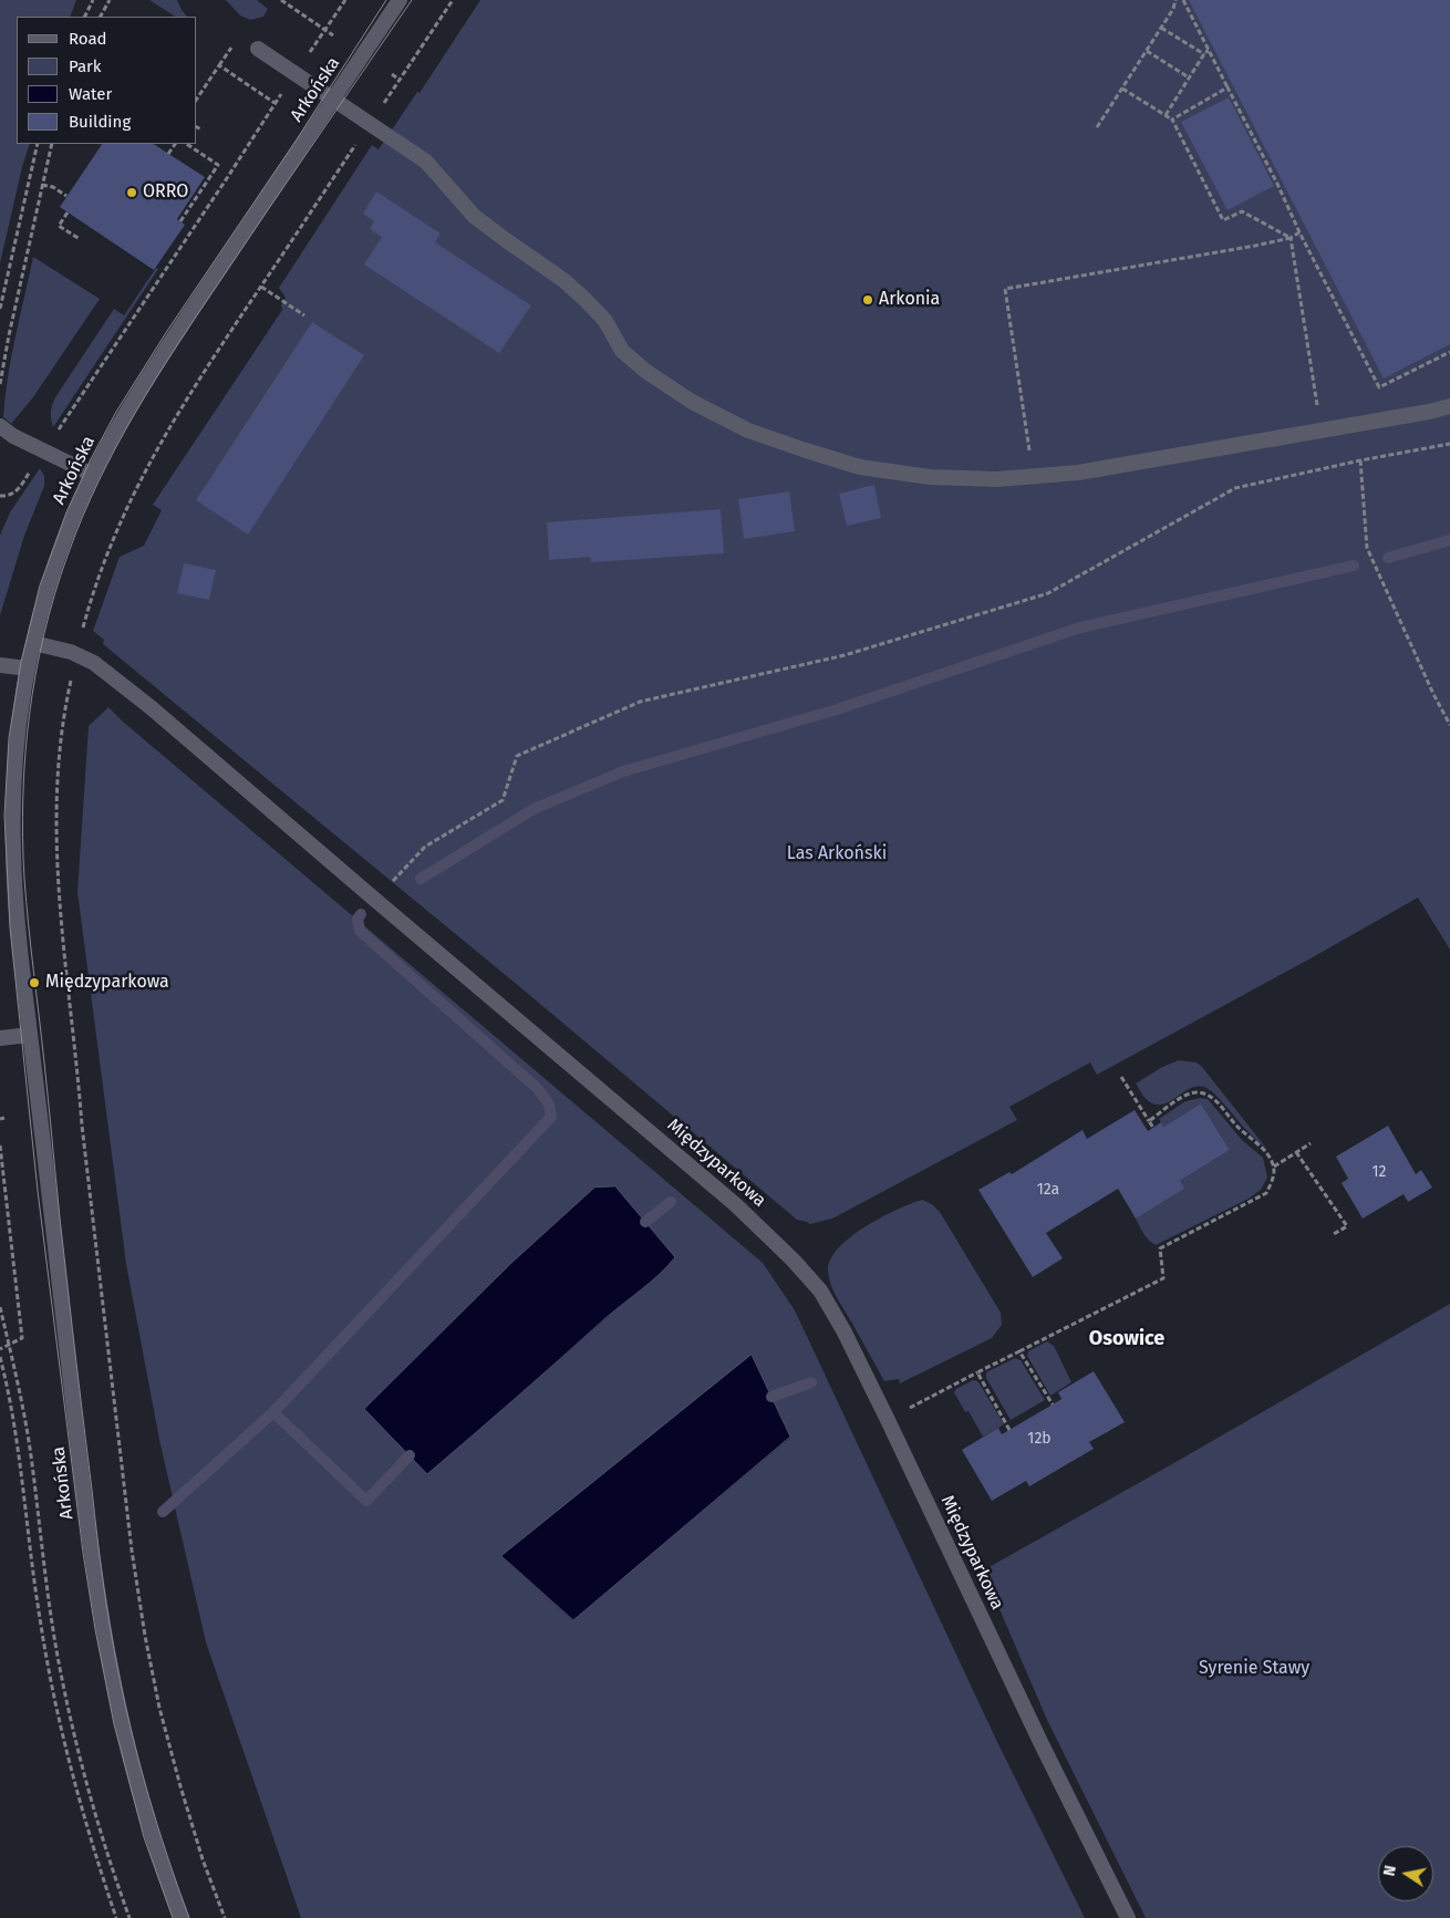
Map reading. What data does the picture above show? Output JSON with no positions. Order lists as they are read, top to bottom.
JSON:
{
  "streets": {
    "street": ["Arkońska", "Międzyparkowa"]
  },
  "crossings": [
    ["Arkońska", "Międzyparkowa"]
  ],
  "districts": ["Osowice"],
  "parks": ["Las Arkoński", "Syrenie Stawy"],
  "places": ["ORRO", "Arkonia", "Międzyparkowa"],
  "house_numbers": ["12", "12a", "12b"],
  "legend": [
    "Road",
    "Park",
    "Water",
    "Building"
  ],
  "north": "left"
}
